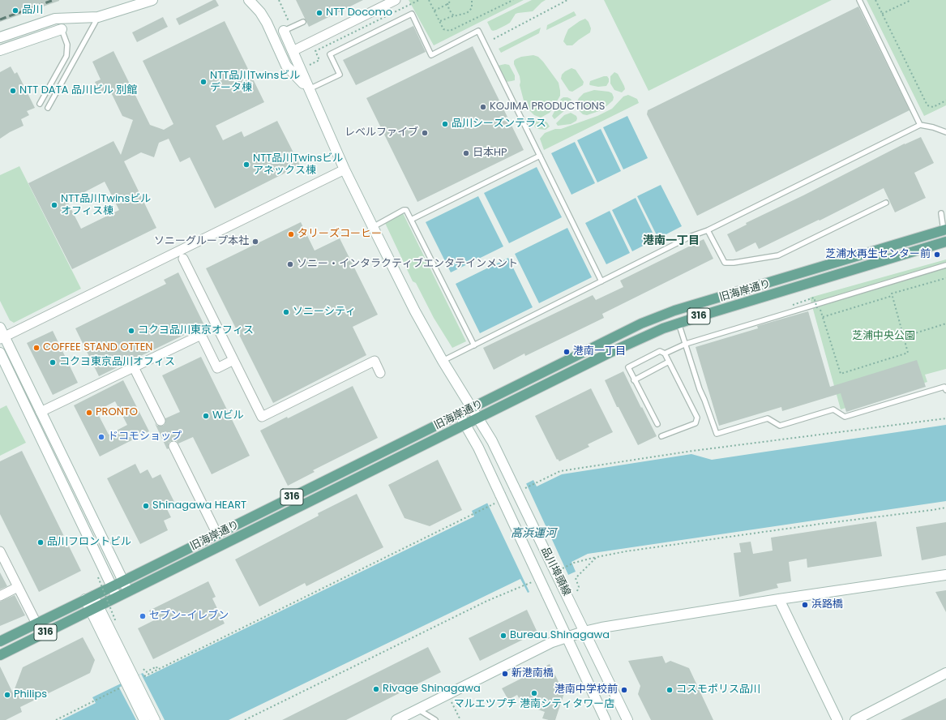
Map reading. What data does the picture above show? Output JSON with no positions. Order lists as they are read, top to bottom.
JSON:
{
  "streets": {
    "main road": ["旧海岸通り", "316"],
    "street": ["品川埠頭線"]
  },
  "crossings": [
    ["旧海岸通り", "品川埠頭線"]
  ],
  "districts": ["港南一丁目"],
  "water": ["高浜運河"],
  "parks": ["芝浦中央公園"],
  "places": [
    "品川",
    "NTT Docomo",
    "NTT品川Twinsビル データ棟",
    "NTT DATA 品川ビル 別館",
    "KOJIMA PRODUCTIONS",
    "品川シーズンテラス",
    "レベルファイブ",
    "日本HP",
    "NTT品川Twinsビル アネックス棟",
    "NTT品川Twinsビル オフィス棟",
    "タリーズコーヒー",
    "ソニーグループ本社",
    "芝浦水再生センター前",
    "ソニー・インタラクティブエンタテインメント",
    "ソニーシティ",
    "コクヨ品川東京オフィス",
    "COFFEE STAND OTTEN",
    "港南一丁目",
    "コクヨ東京品川オフィス",
    "PRONTO",
    "Wビル",
    "ドコモショップ",
    "Shinagawa HEART",
    "品川フロントビル",
    "浜路橋",
    "セブン-イレブン",
    "Bureau Shinagawa",
    "新港南橋",
    "Rivage Shinagawa",
    "港南中学校前",
    "コスモポリス品川",
    "マルエツプチ 港南シティタワー店",
    "Philips"
  ]
}
